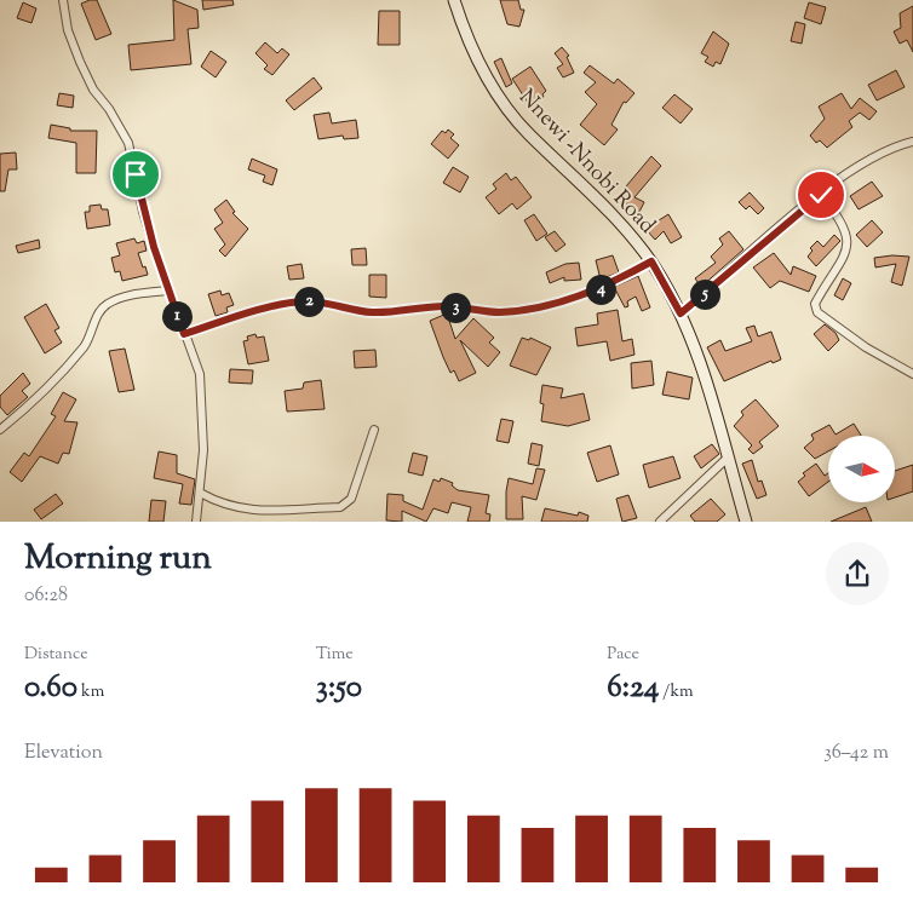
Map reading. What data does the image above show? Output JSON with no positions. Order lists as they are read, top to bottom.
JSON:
{
  "streets": {
    "main road": ["Nnewi -Nnobi Road"]
  },
  "north": "right",
  "page": {
    "pins": [
      "4",
      "5",
      "2",
      "3",
      "1"
    ],
    "heading": ["Morning run", "06:28"],
    "stats": [
      ["Distance", "0.60 km"],
      ["Time", "3:50"],
      ["Pace", "6:24 /km"]
    ],
    "chart": ["Elevation", "36–42 m"]
  }
}
